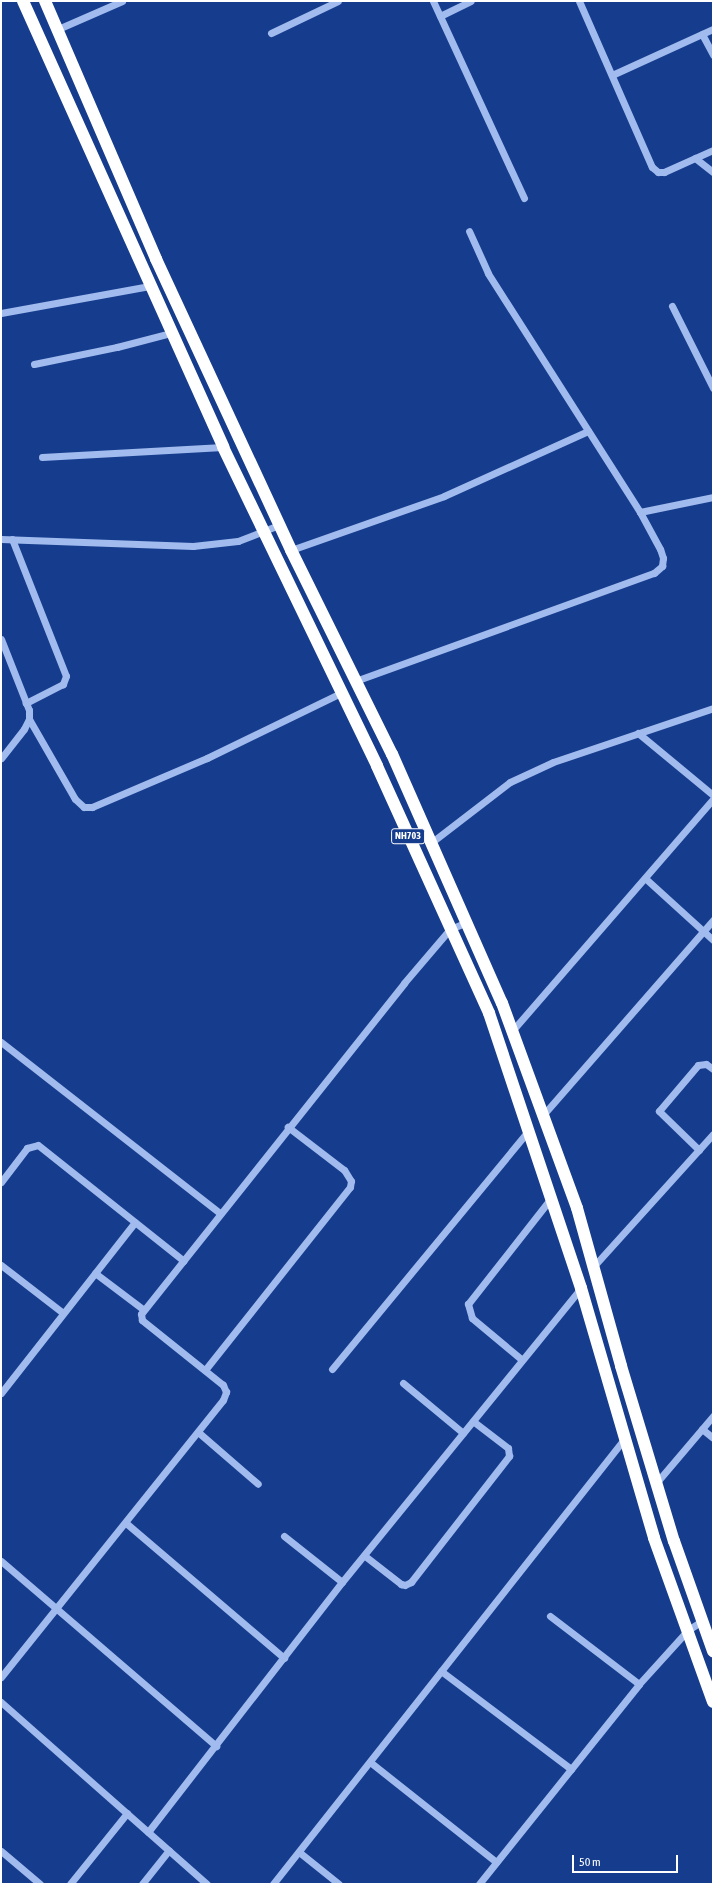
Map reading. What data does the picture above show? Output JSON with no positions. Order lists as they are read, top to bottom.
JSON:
{
  "streets": {
    "highway": ["NH703"]
  },
  "scale_bar": "50 m"
}
